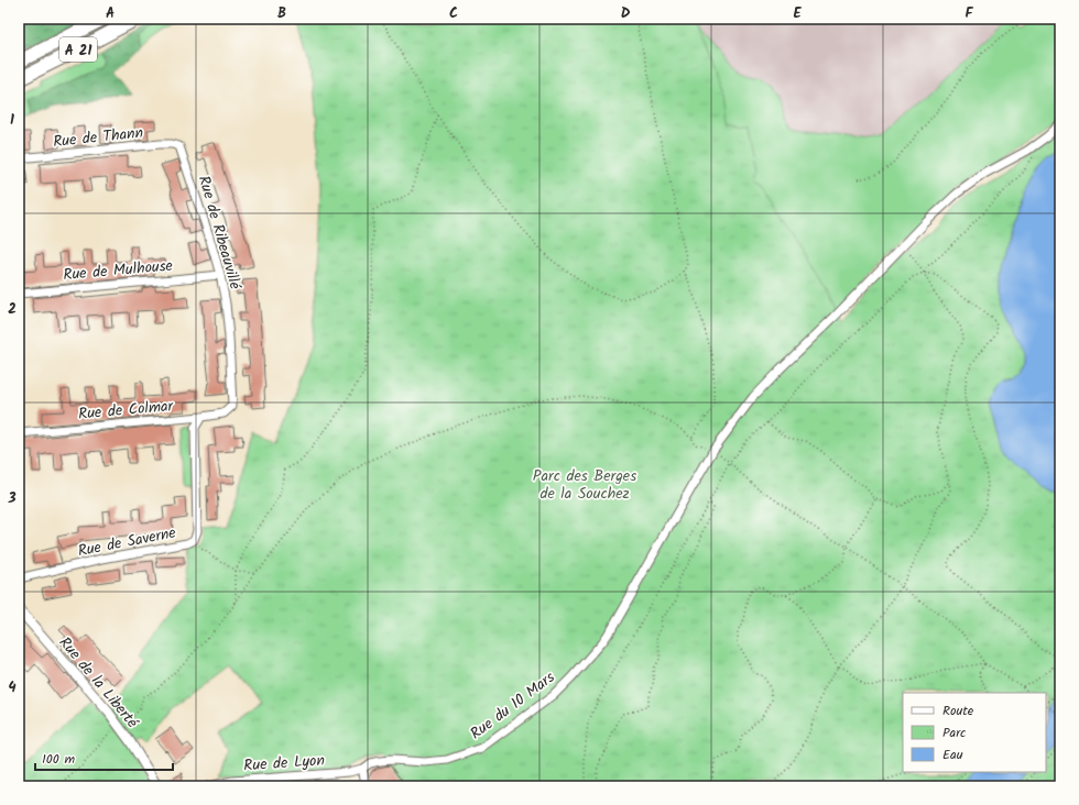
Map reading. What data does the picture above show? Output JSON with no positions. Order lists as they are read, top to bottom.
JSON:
{
  "streets": {
    "highway": ["A 21"],
    "street": [
      "Rue de Thann",
      "Rue de Ribeauvillé",
      "Rue de Mulhouse",
      "Rue de Colmar",
      "Rue de Saverne",
      "Rue de la Liberté",
      "Rue du 10 Mars",
      "Rue de Lyon"
    ]
  },
  "crossings": [
    ["Rue de Thann", "Rue de Ribeauvillé"],
    ["Rue de Ribeauvillé", "Rue de Mulhouse"],
    ["Rue de Ribeauvillé", "Rue de Colmar"],
    ["Rue de Colmar", "Rue de Saverne"],
    ["Rue du 10 Mars", "Rue de Lyon"]
  ],
  "parks": ["Parc des Berges de la Souchez"],
  "legend": ["Route", "Parc", "Eau"],
  "scale_bar": "100 m",
  "grid": {
    "columns": [
      "A",
      "B",
      "C",
      "D",
      "E",
      "F"
    ],
    "rows": [
      "1",
      "2",
      "3",
      "4"
    ]
  }
}
